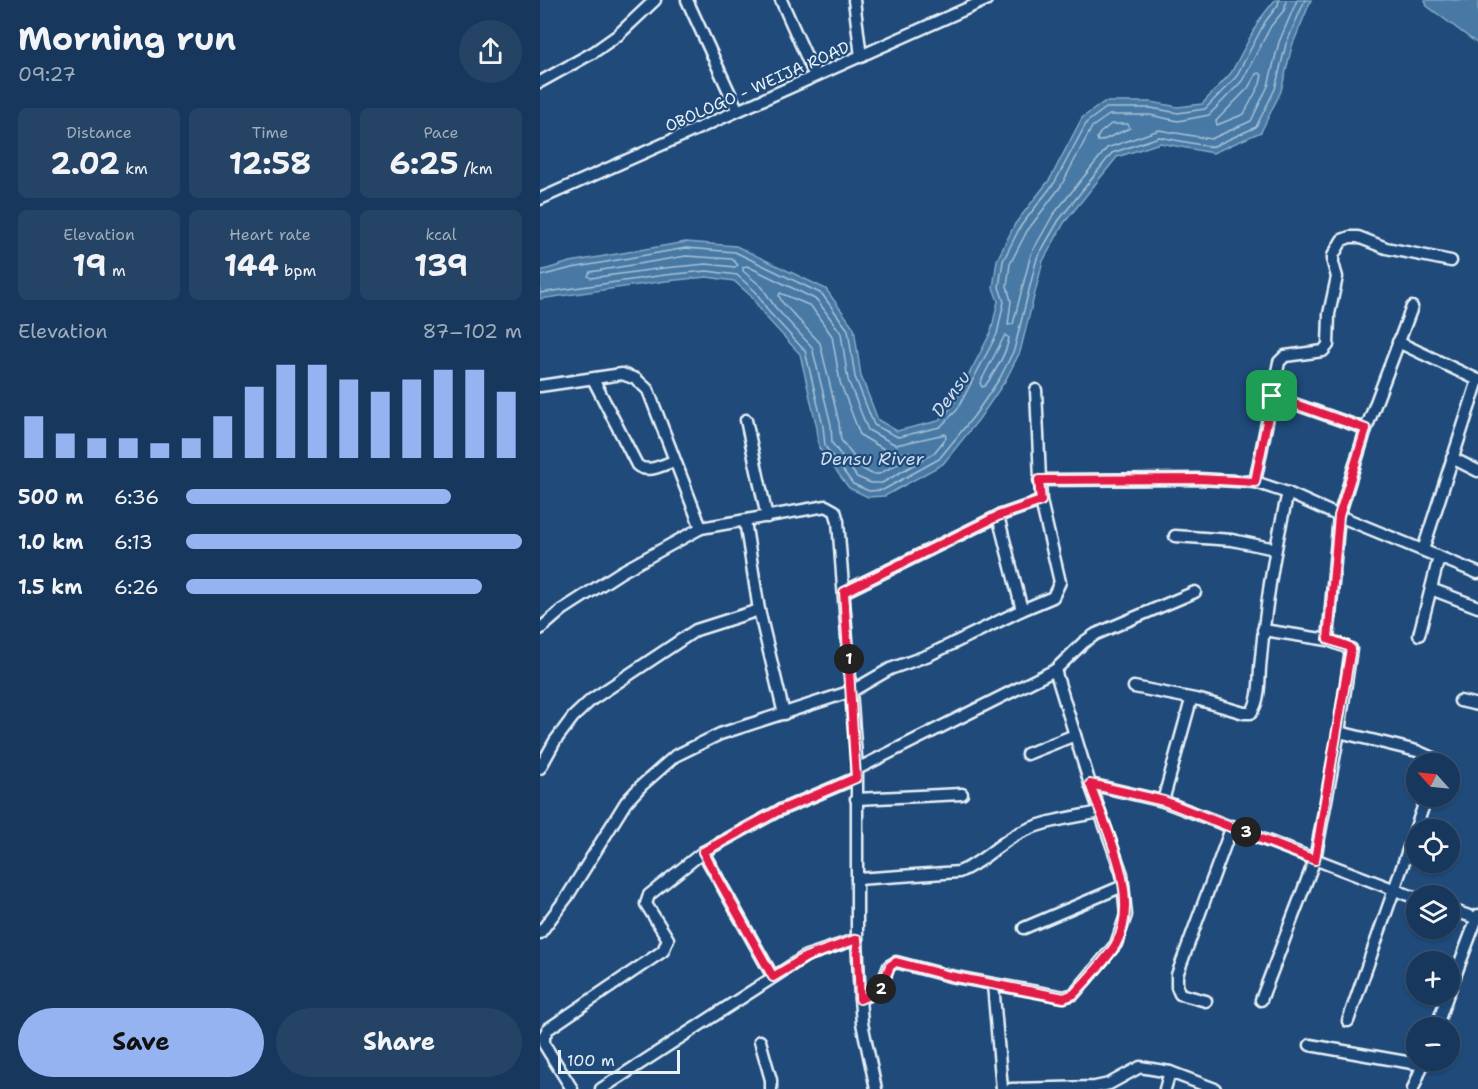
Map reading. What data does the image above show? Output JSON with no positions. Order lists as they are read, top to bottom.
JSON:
{
  "streets": {
    "street": ["OBOLOGO - WEIJA ROAD"]
  },
  "water": ["Densu", "Densu River"],
  "scale_bar": "100 m",
  "north": "top left",
  "page": {
    "heading": ["Morning run", "09:27"],
    "stats": [
      ["Distance", "2.02 km"],
      ["Time", "12:58"],
      ["Pace", "6:25 /km"],
      ["Elevation", "19 m"],
      ["Heart rate", "144 bpm"],
      ["kcal", "139"]
    ],
    "chart": ["Elevation", "87–102 m"],
    "list": [
      {
        "name": "500 m",
        "note": "6:36"
      },
      {
        "name": "1.0 km",
        "note": "6:13"
      },
      {
        "name": "1.5 km",
        "note": "6:26"
      }
    ],
    "pins": ["1", "3", "2"],
    "map_buttons": ["+", "−"],
    "buttons": ["Save", "Share"],
    "scale": "100 m"
  }
}
